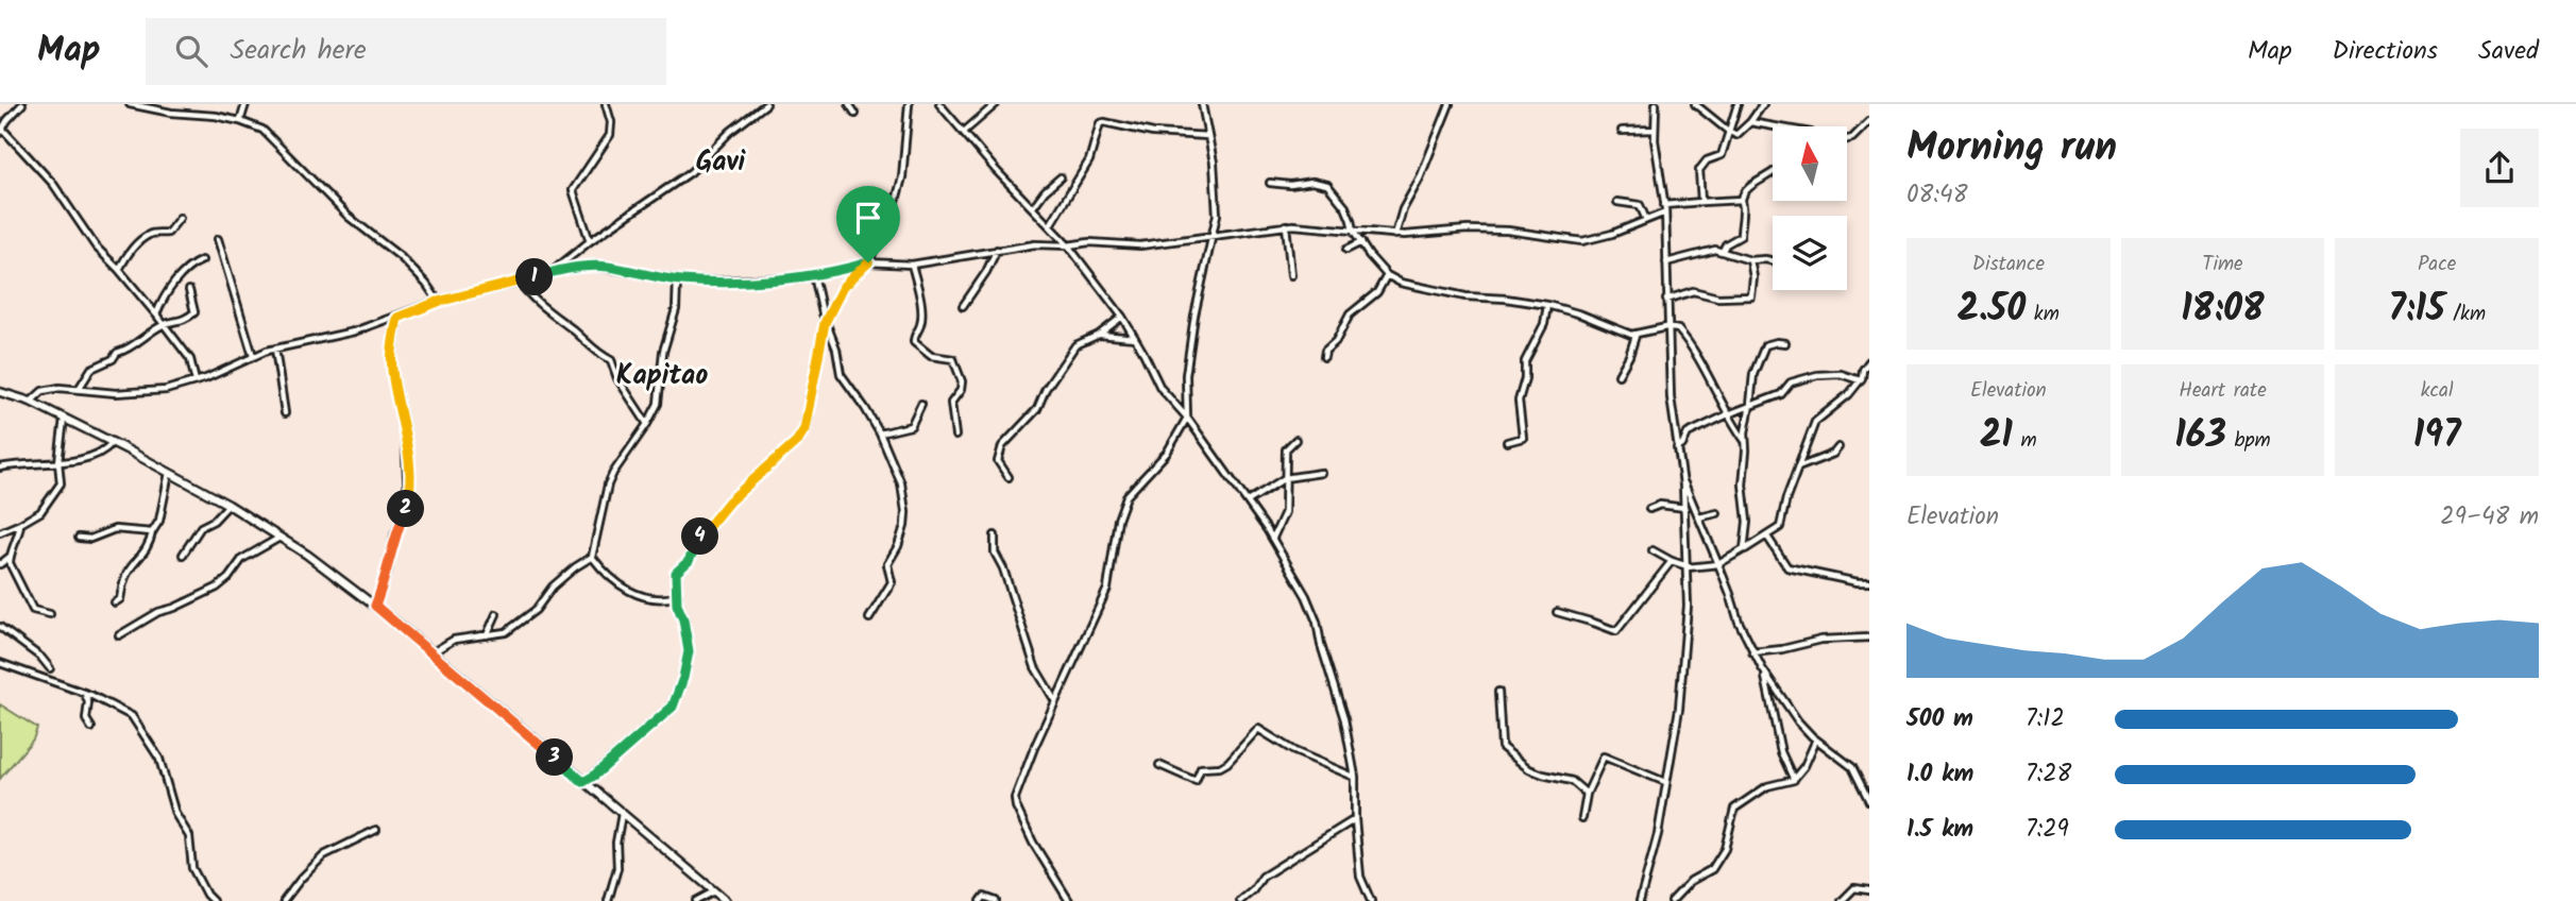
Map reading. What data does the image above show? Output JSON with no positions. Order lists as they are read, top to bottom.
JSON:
{
  "districts": ["Gavi", "Kapitao"],
  "north": "top",
  "page": {
    "header": "Map",
    "search": "Search here",
    "nav": ["Map", "Directions", "Saved"],
    "heading": ["Morning run", "08:48"],
    "stats": [
      ["Distance", "2.50 km"],
      ["Time", "18:08"],
      ["Pace", "7:15 /km"],
      ["Elevation", "21 m"],
      ["Heart rate", "163 bpm"],
      ["kcal", "197"]
    ],
    "pins": [
      "1",
      "2",
      "4",
      "3"
    ],
    "chart": ["Elevation", "29–48 m"],
    "list": [
      {
        "name": "500 m",
        "note": "7:12"
      },
      {
        "name": "1.0 km",
        "note": "7:28"
      },
      {
        "name": "1.5 km",
        "note": "7:29"
      }
    ]
  }
}
